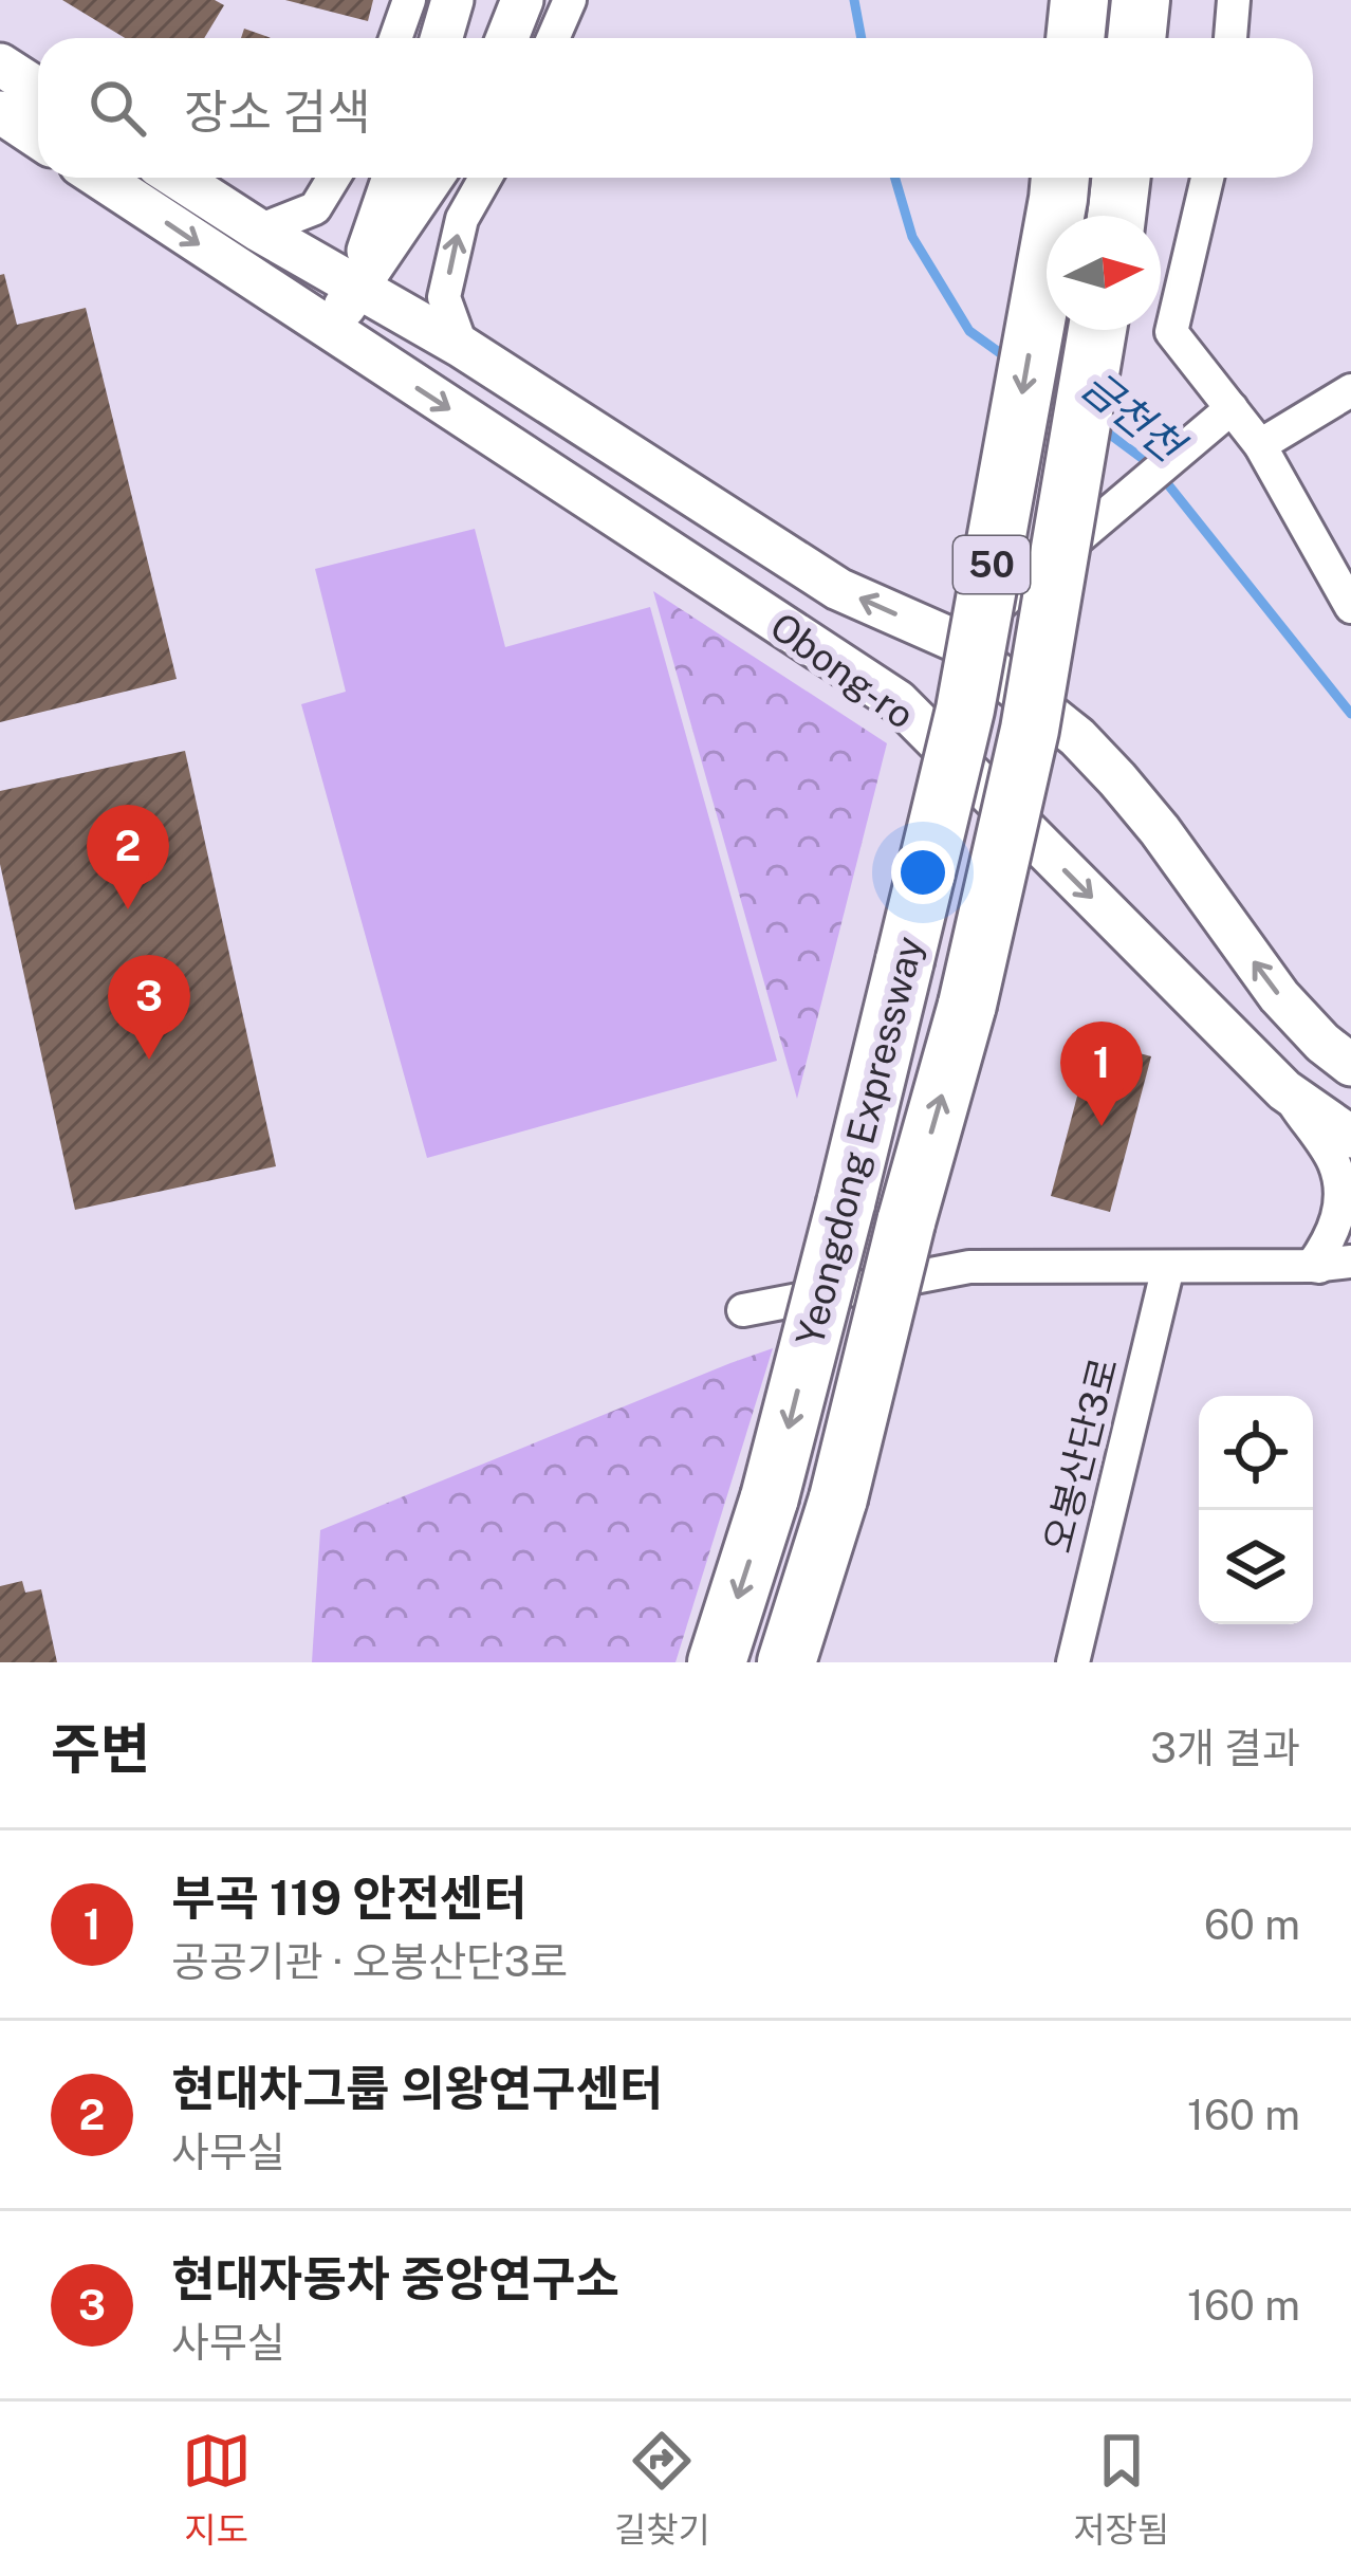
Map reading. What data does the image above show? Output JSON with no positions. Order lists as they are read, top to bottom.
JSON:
{
  "streets": {
    "highway": ["50", "Yeongdong Expressway"],
    "street": ["Obong-ro", "오봉산단3로"]
  },
  "water": ["금천천"],
  "north": "right",
  "page": {
    "search": "장소 검색",
    "pins": ["2", "3", "1"],
    "heading": ["주변", "3개 결과"],
    "list": [
      {
        "mark": "1",
        "name": "부곡 119 안전센터",
        "note": "공공기관 · 오봉산단3로",
        "value": "60 m"
      },
      {
        "mark": "2",
        "name": "현대차그룹 의왕연구센터",
        "note": "사무실",
        "value": "160 m"
      },
      {
        "mark": "3",
        "name": "현대자동차 중앙연구소",
        "note": "사무실",
        "value": "160 m"
      }
    ],
    "nav": ["지도", "길찾기", "저장됨"]
  }
}
